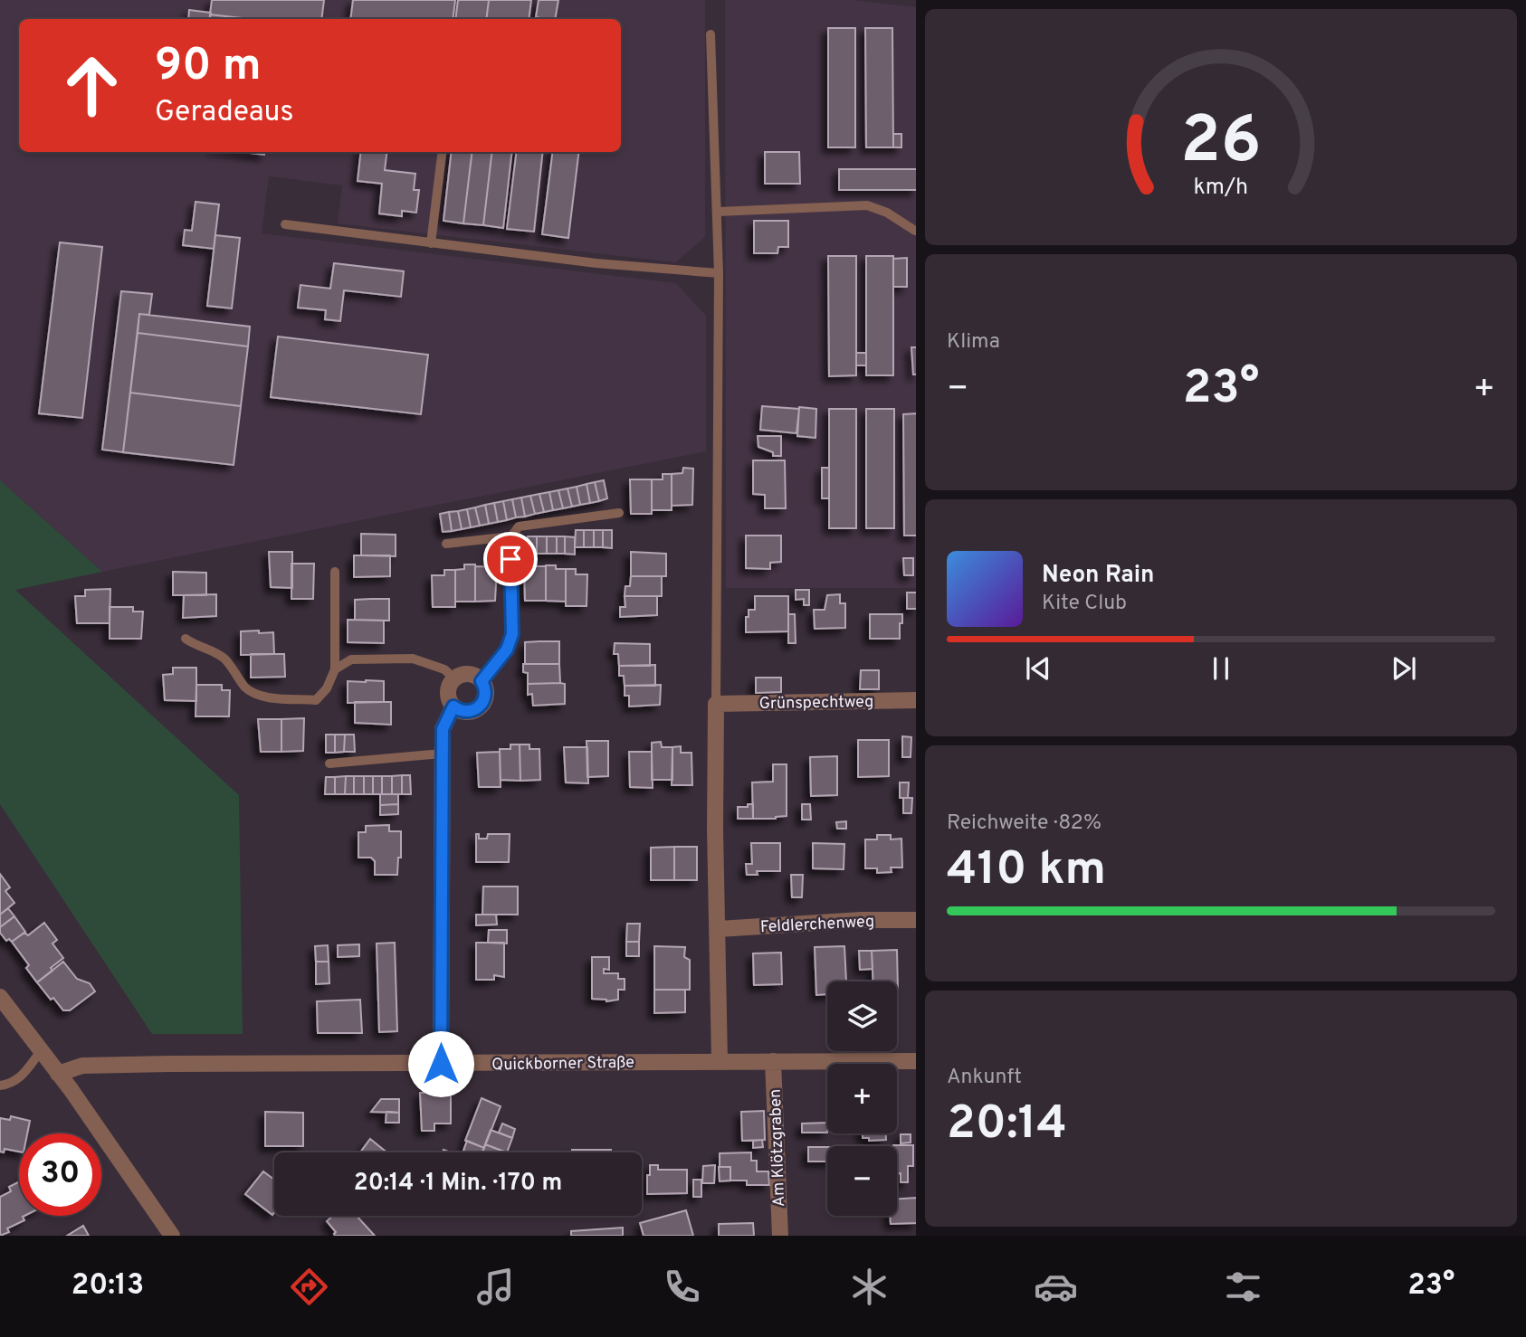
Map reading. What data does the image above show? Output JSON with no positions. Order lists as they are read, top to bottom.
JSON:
{
  "streets": {
    "street": [
      "Grünspechtweg",
      "Feldlerchenweg",
      "Quickborner Straße",
      "Am Klötzgraben"
    ]
  },
  "crossings": [
    ["Quickborner Straße", "Am Klötzgraben"]
  ],
  "page": {
    "turn": ["90 m", "Geradeaus"],
    "tile": [
      "Klima",
      ["Reichweite · 82%", "410 km"],
      ["Ankunft", "20:14"]
    ],
    "heat": ["−", "23°", "+"],
    "song": ["Neon Rain", "Kite Club"],
    "map_buttons": ["+", "−"],
    "limit": "30",
    "trip": "20:14 · 1 Min. · 170 m",
    "tabs": ["20:13", "23°"],
    "gauge": ["26", "km/h"]
  }
}
